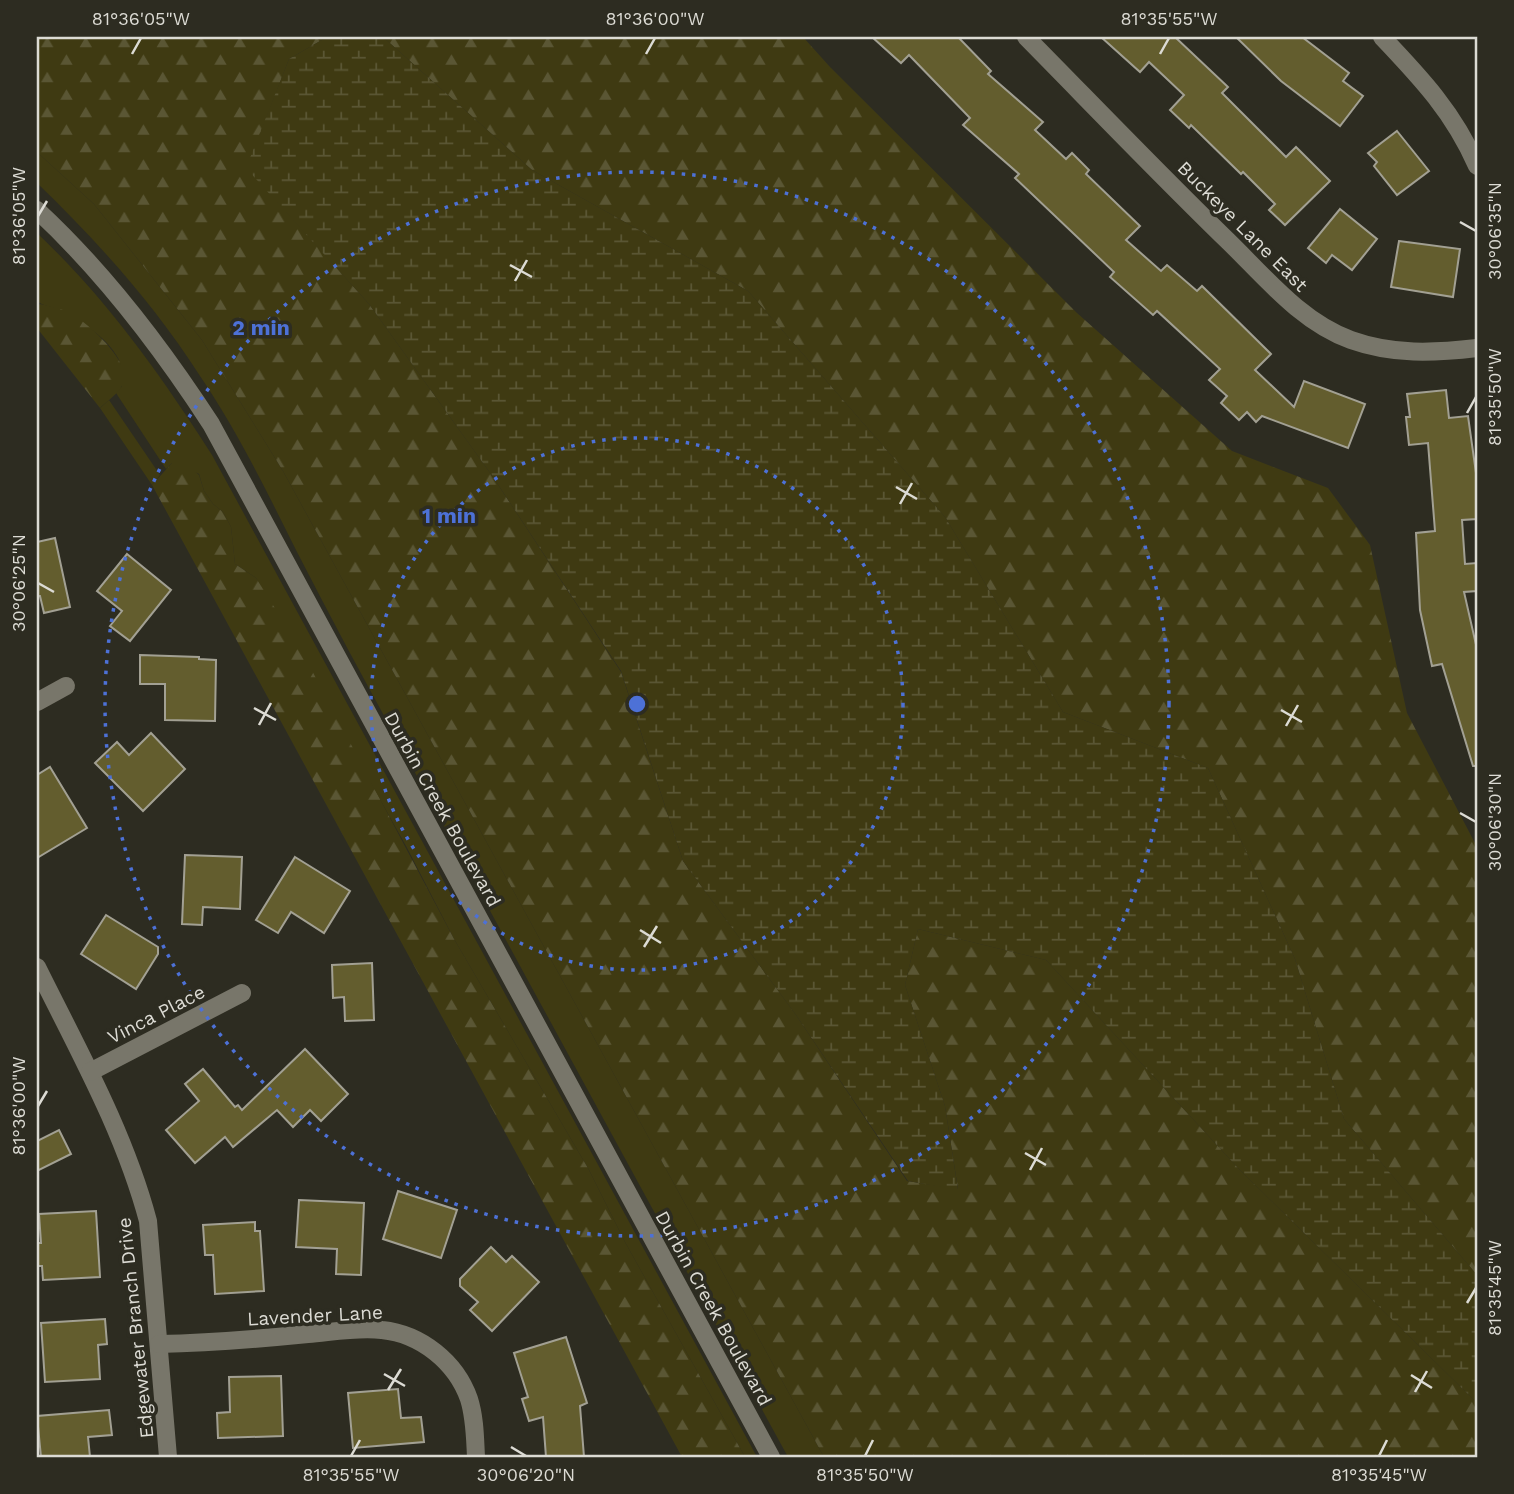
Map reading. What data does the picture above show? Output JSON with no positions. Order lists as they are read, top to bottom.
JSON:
{
  "streets": {
    "street": [
      "Buckeye Lane East",
      "Durbin Creek Boulevard",
      "Vinca Place",
      "Lavender Lane",
      "Edgewater Branch Drive"
    ]
  },
  "crossings": [
    ["Vinca Place", "Edgewater Branch Drive"],
    ["Lavender Lane", "Edgewater Branch Drive"]
  ],
  "coordinates": [
    "81°36'05\"W",
    "81°36'00\"W",
    "81°35'55\"W",
    "30°06'35\"N",
    "81°35'50\"W",
    "30°06'25\"N",
    "30°06'30\"N",
    "81°35'45\"W",
    "30°06'20\"N"
  ],
  "rings": ["2 min", "1 min"]
}
